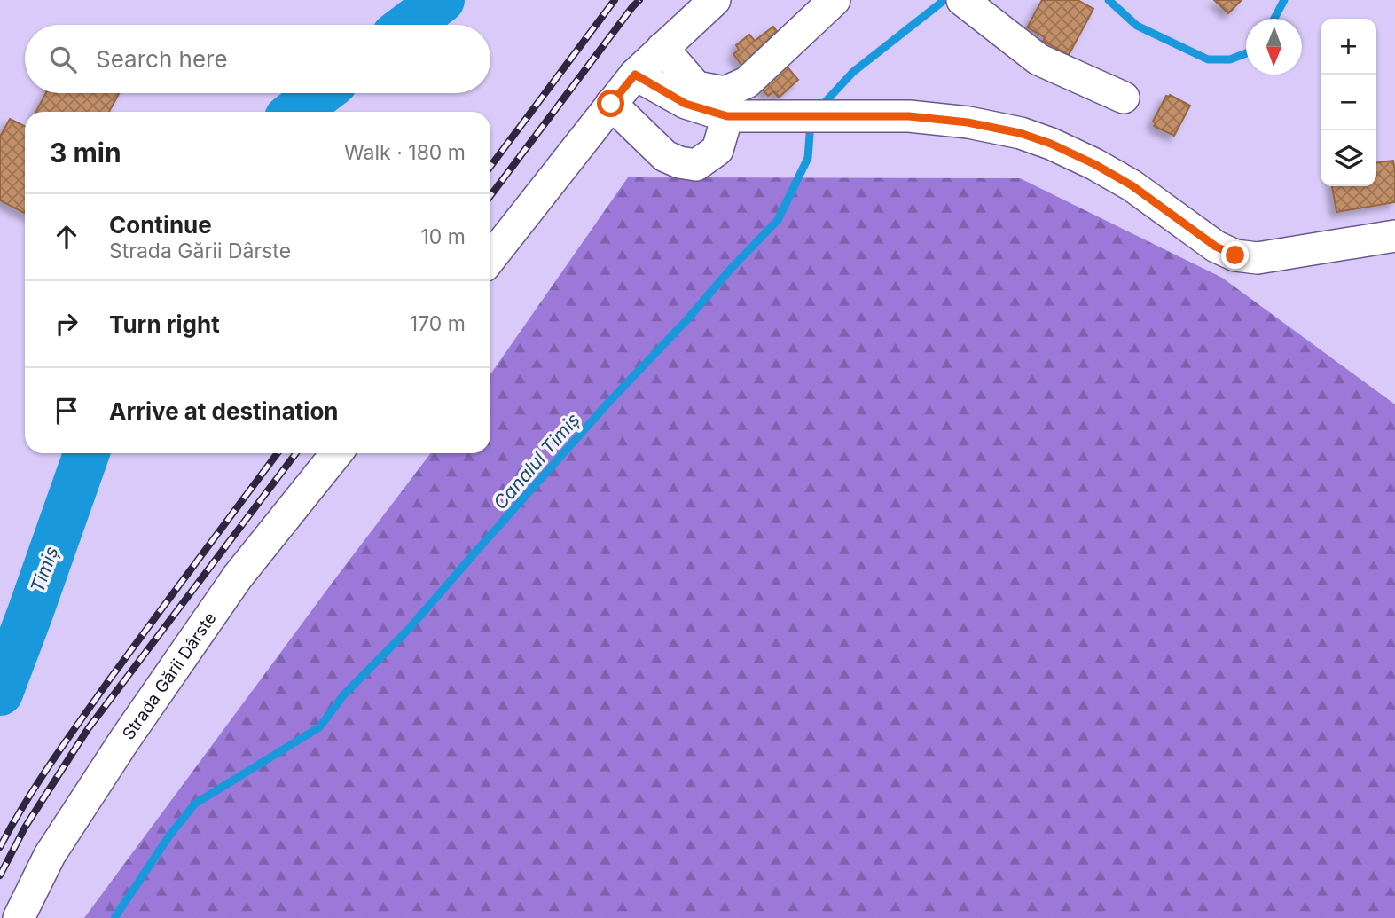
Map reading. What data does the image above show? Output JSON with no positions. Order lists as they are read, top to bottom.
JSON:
{
  "streets": {
    "street": ["Strada Gării Dârste"]
  },
  "water": ["Canalul Timiș", "Timiș"],
  "north": "bottom",
  "page": {
    "map_buttons": ["+", "−"],
    "search": "Search here",
    "heading": ["3 min", "Walk · 180 m"],
    "list": [
      ["Continue", "Strada Gării Dârste", "10 m"],
      ["Turn right", "170 m"],
      "Arrive at destination"
    ]
  }
}
